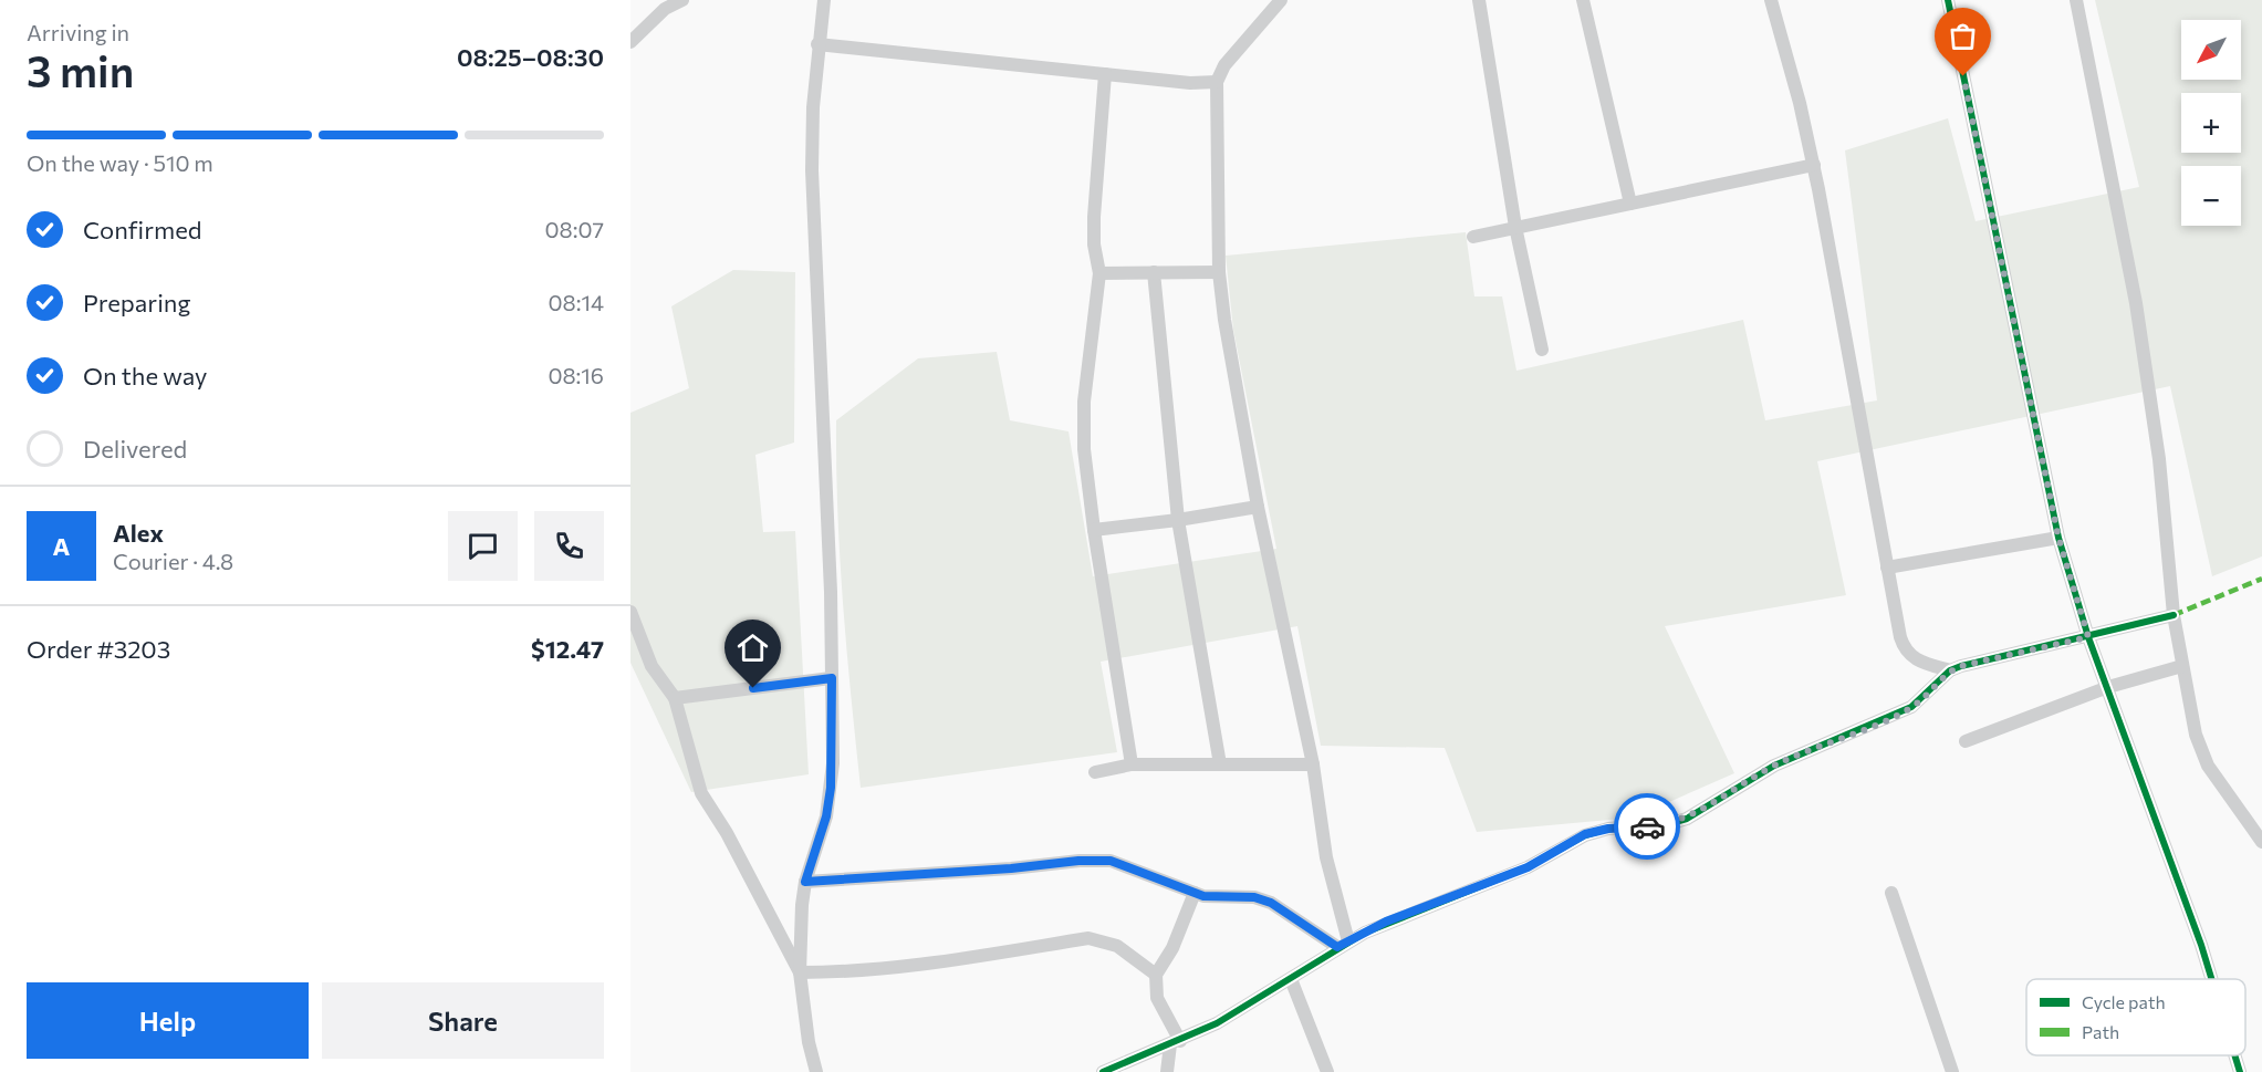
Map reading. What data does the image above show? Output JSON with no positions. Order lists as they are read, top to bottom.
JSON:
{
  "legend": ["Cycle path", "Path"],
  "north": "bottom left",
  "page": {
    "heading": ["3 min", "Arriving in", "08:25–08:30"],
    "panel": [
      "Alex",
      "Courier · 4.8",
      "Order #3203",
      "$12.47"
    ],
    "map_buttons": ["+", "−"],
    "bar": "On the way · 510 m",
    "list": [
      ["Confirmed", "08:07"],
      ["Preparing", "08:14"],
      ["On the way", "08:16"],
      "Delivered"
    ],
    "round": "A",
    "buttons": ["Help", "Share"]
  }
}
